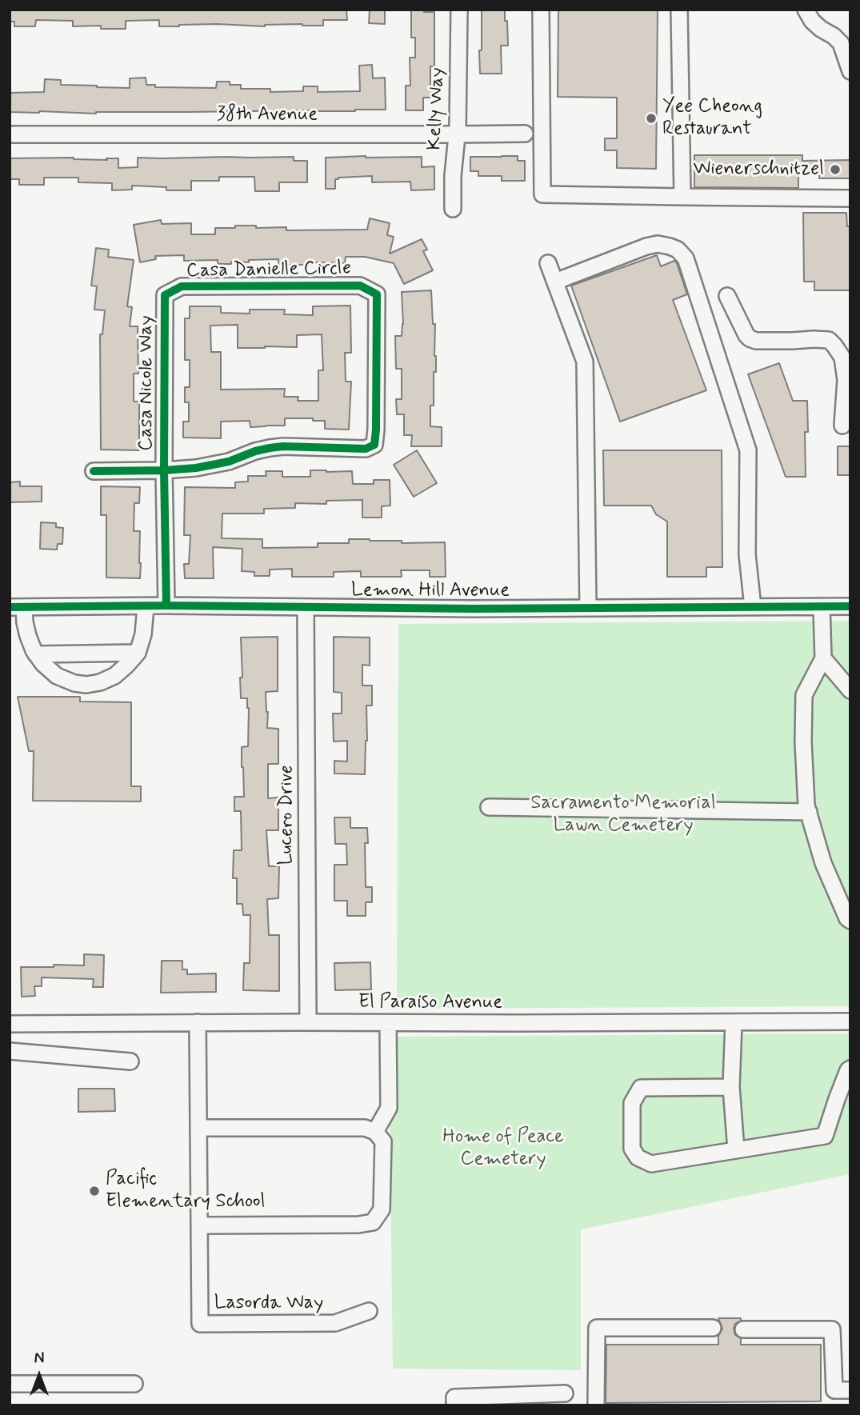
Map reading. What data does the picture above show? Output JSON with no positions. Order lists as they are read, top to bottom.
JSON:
{
  "streets": {
    "street": [
      "Kelly Way",
      "38th Avenue",
      "Casa Danielle Circle",
      "Casa Nicole Way",
      "Lemon Hill Avenue",
      "Lucero Drive",
      "El Paraiso Avenue",
      "Lasorda Way"
    ]
  },
  "crossings": [
    ["Kelly Way", "38th Avenue"],
    ["Casa Danielle Circle", "Casa Nicole Way"],
    ["Casa Nicole Way", "Lemon Hill Avenue"],
    ["Lemon Hill Avenue", "Lucero Drive"],
    ["Lucero Drive", "El Paraiso Avenue"],
    ["El Paraiso Avenue", "Lasorda Way"]
  ],
  "parks": ["Sacramento Memorial Lawn Cemetery", "Home of Peace Cemetery"],
  "places": ["Yee Cheong Restaurant", "Wienerschnitzel", "Pacific Elementary School"],
  "north": "top"
}
